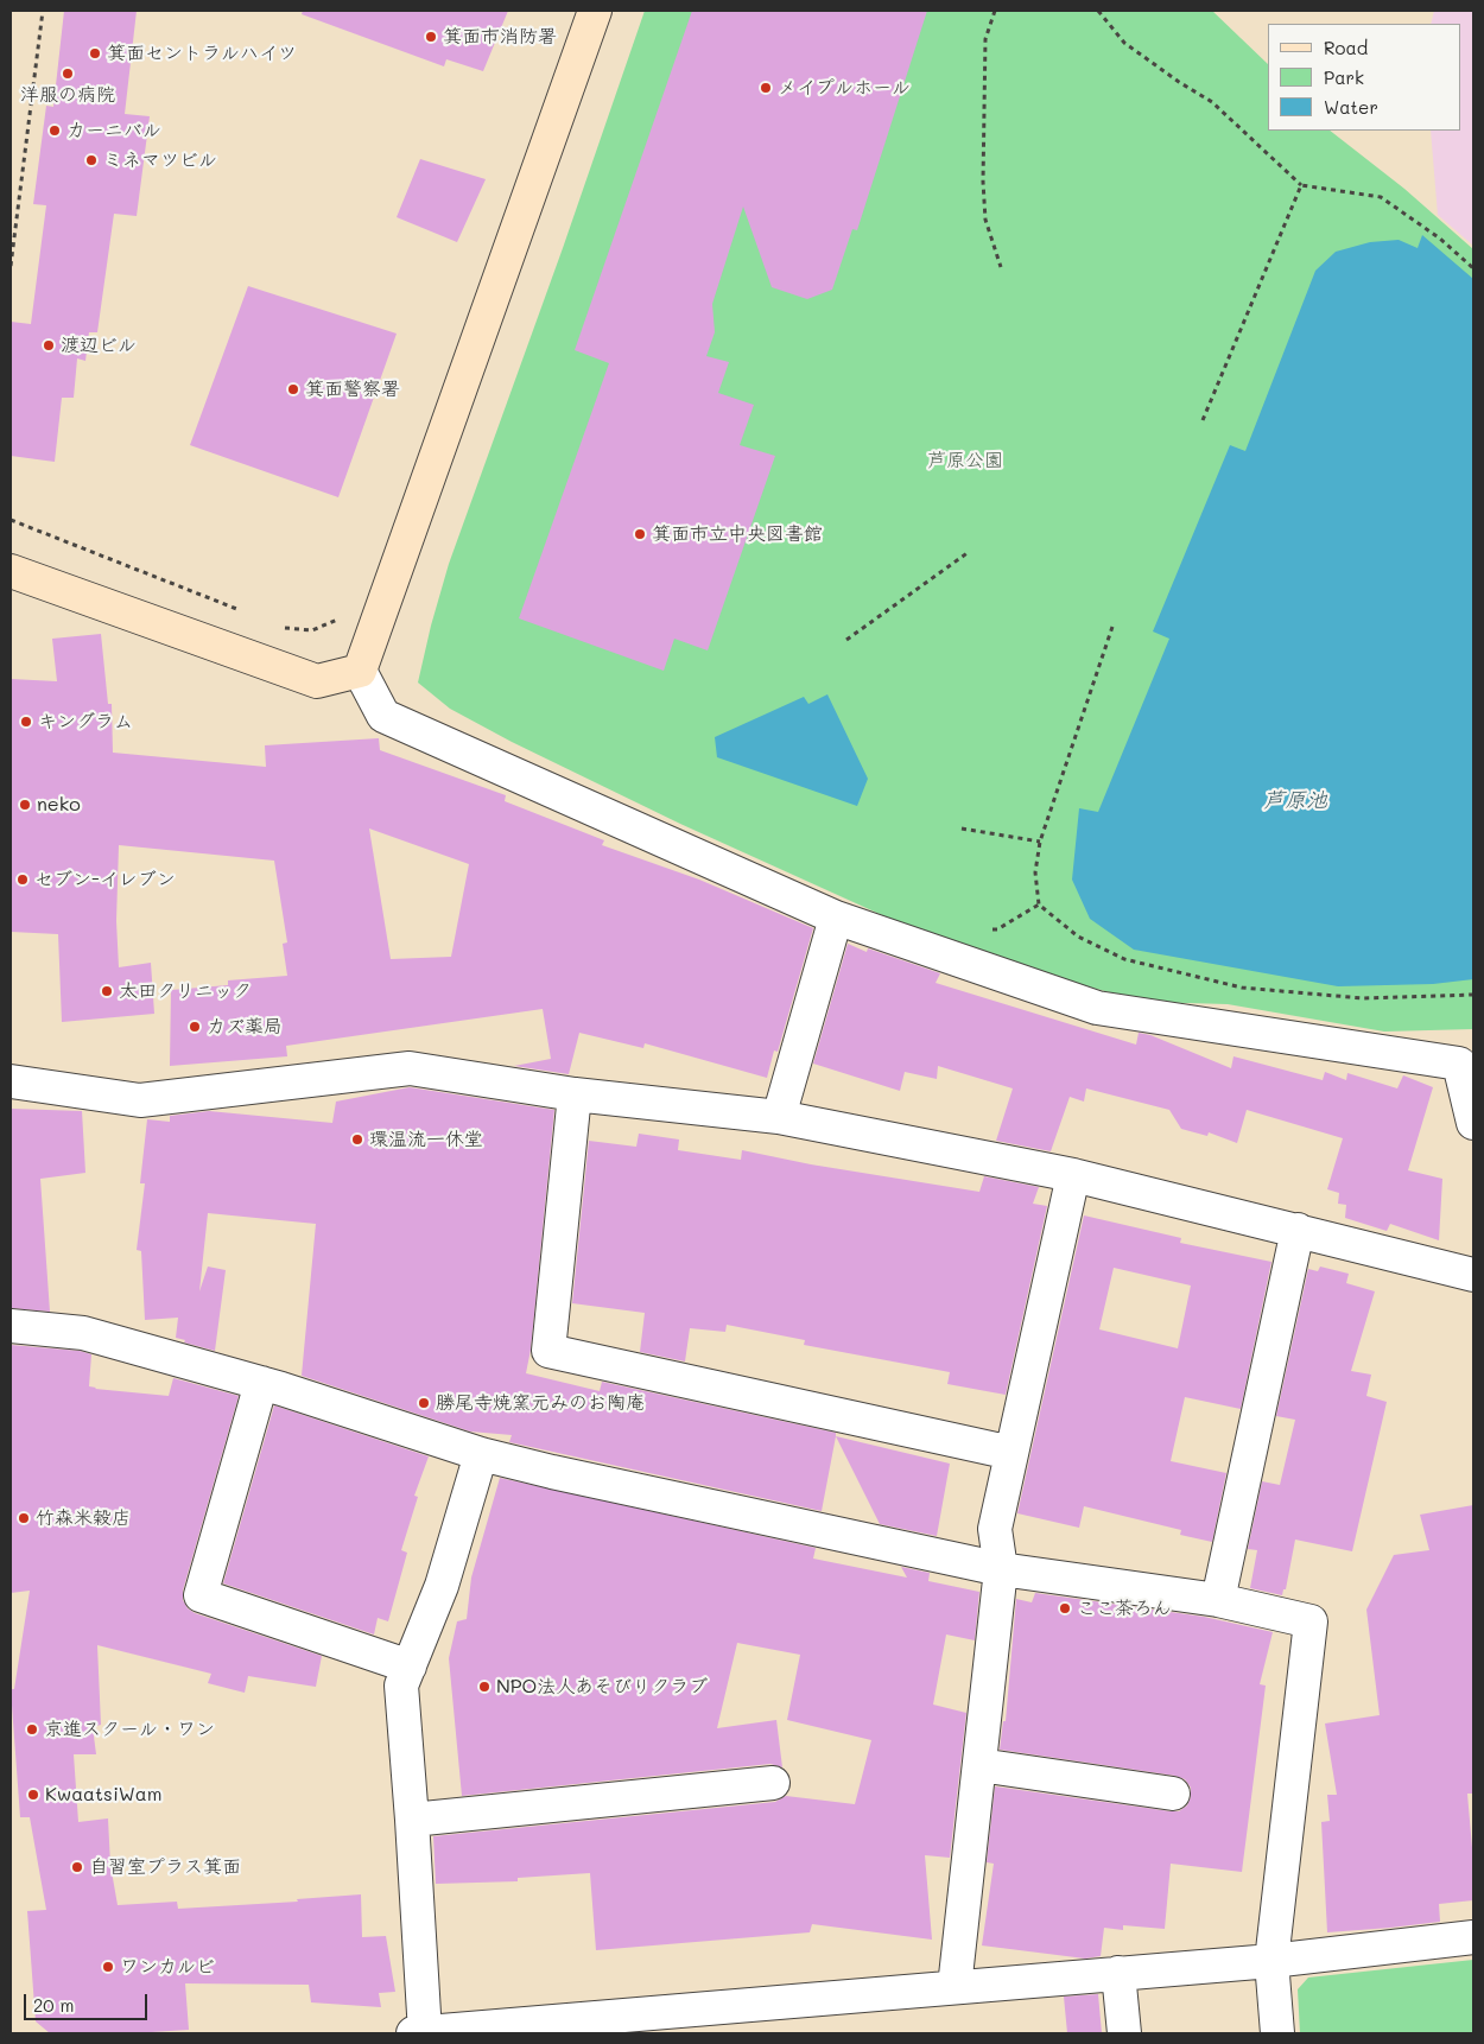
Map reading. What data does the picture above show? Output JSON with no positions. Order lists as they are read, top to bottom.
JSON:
{
  "water": ["芦原池"],
  "parks": ["芦原公園"],
  "places": [
    "箕面市消防署",
    "箕面セントラルハイツ",
    "洋服の病院",
    "メイプルホール",
    "カーニバル",
    "ミネマツビル",
    "渡辺ビル",
    "箕面警察署",
    "箕面市立中央図書館",
    "キングラム",
    "neko",
    "セブン-イレブン",
    "太田クリニック",
    "カズ薬局",
    "環温流一休堂",
    "勝尾寺焼窯元みのお陶庵",
    "竹森米穀店",
    "ここ茶ろん",
    "NPO法人あそびりクラブ",
    "京進スクール・ワン",
    "KwaatsiWam",
    "自習室プラス箕面",
    "ワンカルビ"
  ],
  "legend": ["Road", "Park", "Water"],
  "scale_bar": "20 m"
}
